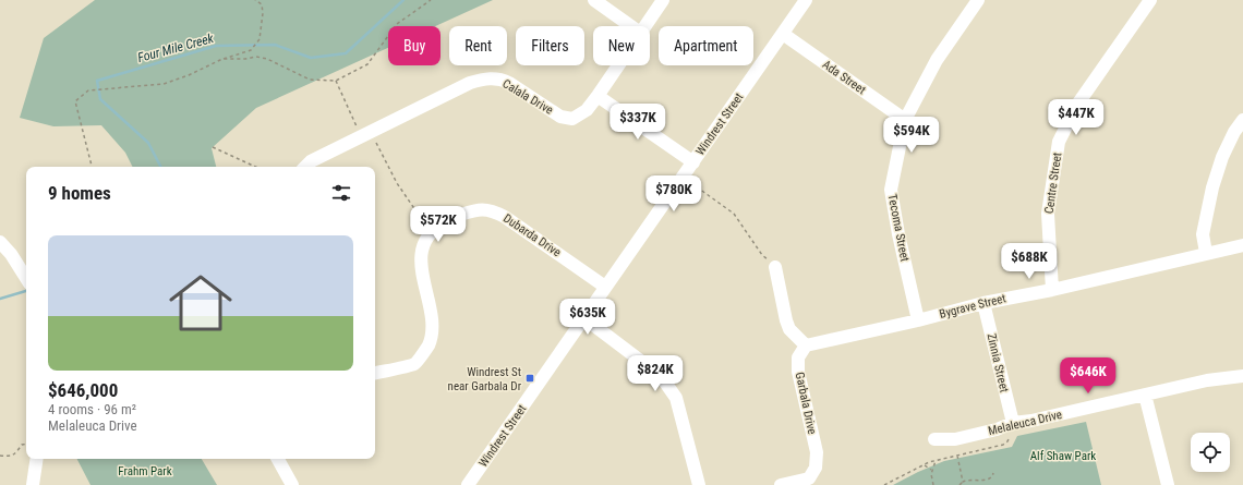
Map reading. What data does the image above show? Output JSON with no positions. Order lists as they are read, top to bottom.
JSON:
{
  "streets": {
    "street": [
      "Ada Street",
      "Calala Drive",
      "Windrest Street",
      "Centre Street",
      "Tecoma Street",
      "Dubarda Drive",
      "Bygrave Street",
      "Zinnia Street",
      "Garbala Drive",
      "Melaleuca Drive"
    ]
  },
  "crossings": [
    ["Ada Street", "Windrest Street"],
    ["Ada Street", "Tecoma Street"],
    ["Windrest Street", "Dubarda Drive"],
    ["Centre Street", "Bygrave Street"],
    ["Tecoma Street", "Bygrave Street"],
    ["Bygrave Street", "Zinnia Street"],
    ["Bygrave Street", "Garbala Drive"],
    ["Zinnia Street", "Melaleuca Drive"]
  ],
  "water": ["Four Mile Creek"],
  "parks": ["Alf Shaw Park", "Frahm Park"],
  "places": {
    "transit": ["Windrest St near Garbala Dr"]
  },
  "page": {
    "chip": [
      "Buy",
      "Rent",
      "Filters",
      "New",
      "Apartment"
    ],
    "price": [
      "$447K",
      "$337K",
      "$594K",
      "$780K",
      "$572K",
      "$688K",
      "$635K",
      "$824K",
      "$646K"
    ],
    "heading": "9 homes",
    "list": [
      {
        "name": "$646,000",
        "note": "4 rooms · 96 m² · Melaleuca Drive"
      }
    ]
  }
}
